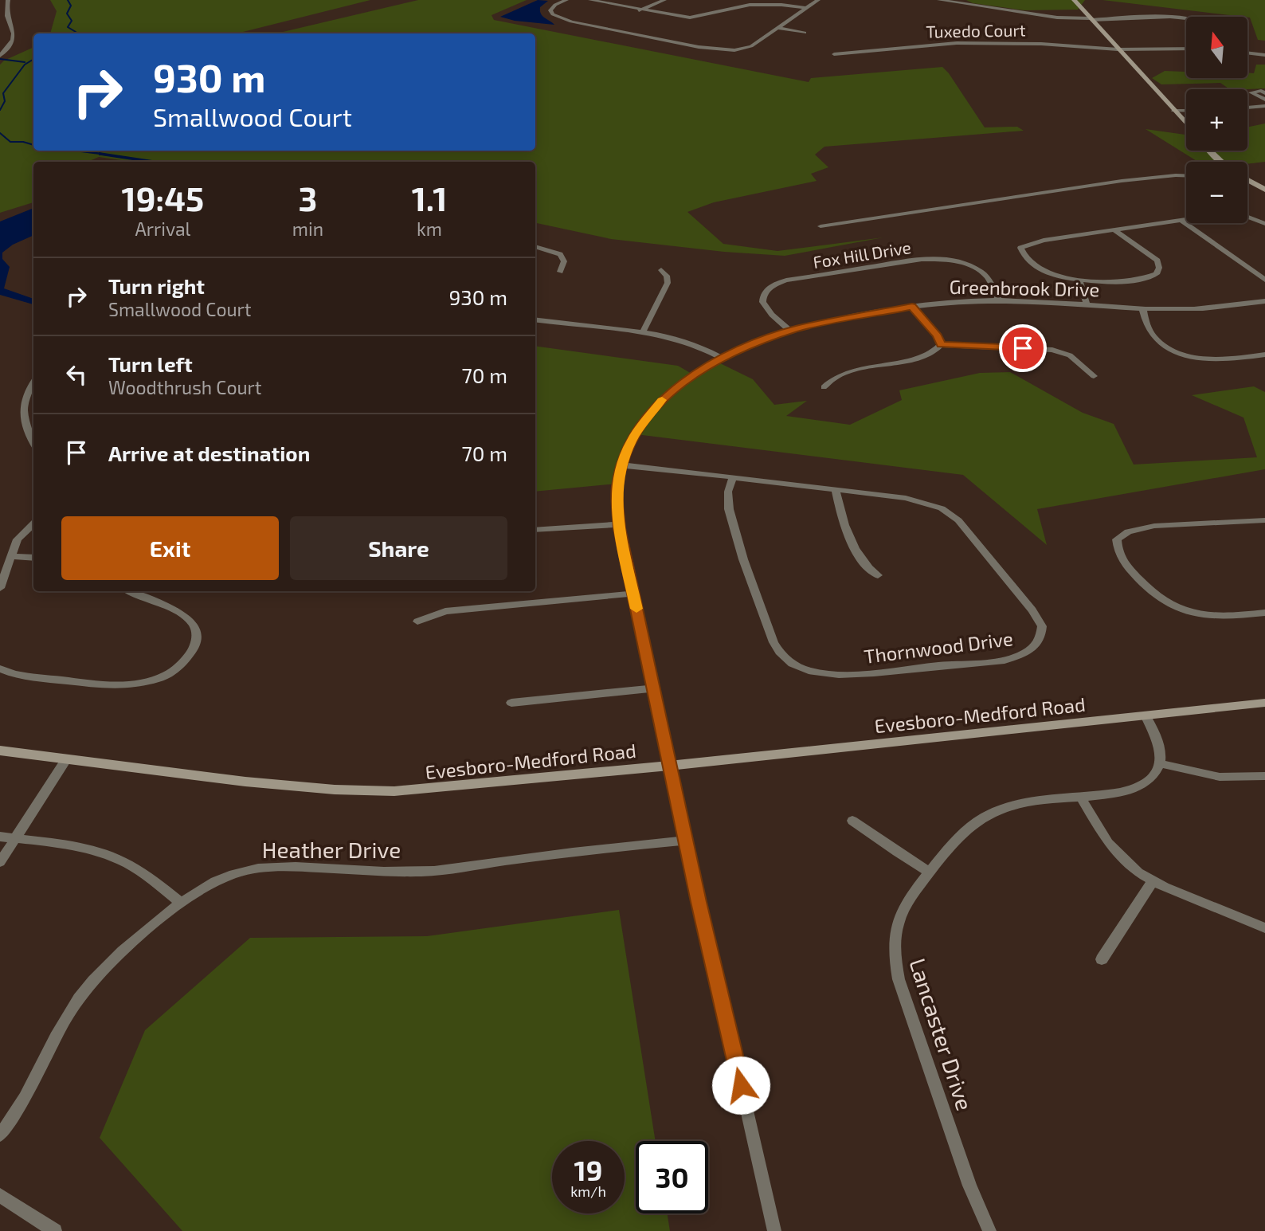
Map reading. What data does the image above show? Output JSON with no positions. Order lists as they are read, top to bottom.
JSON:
{
  "streets": {
    "street": [
      "Tuxedo Court",
      "Fox Hill Drive",
      "Greenbrook Drive",
      "Thornwood Drive",
      "Evesboro-Medford Road",
      "Heather Drive",
      "Lancaster Drive"
    ]
  },
  "crossings": [
    ["Fox Hill Drive", "Greenbrook Drive"],
    ["Greenbrook Drive", "Thornwood Drive"],
    ["Greenbrook Drive", "Evesboro-Medford Road"],
    ["Greenbrook Drive", "Heather Drive"]
  ],
  "north": "top",
  "page": {
    "map_buttons": ["+", "−"],
    "turn": ["930 m", "Smallwood Court"],
    "eta": [
      "19:45",
      "Arrival",
      "3",
      "min",
      "1.1",
      "km"
    ],
    "list": [
      {
        "name": "Turn right",
        "note": "Smallwood Court",
        "value": "930 m"
      },
      {
        "name": "Turn left",
        "note": "Woodthrush Court",
        "value": "70 m"
      },
      {
        "name": "Arrive at destination",
        "value": "70 m"
      }
    ],
    "buttons": ["Exit", "Share"],
    "speed": "19 km/h",
    "limit": "30"
  }
}
